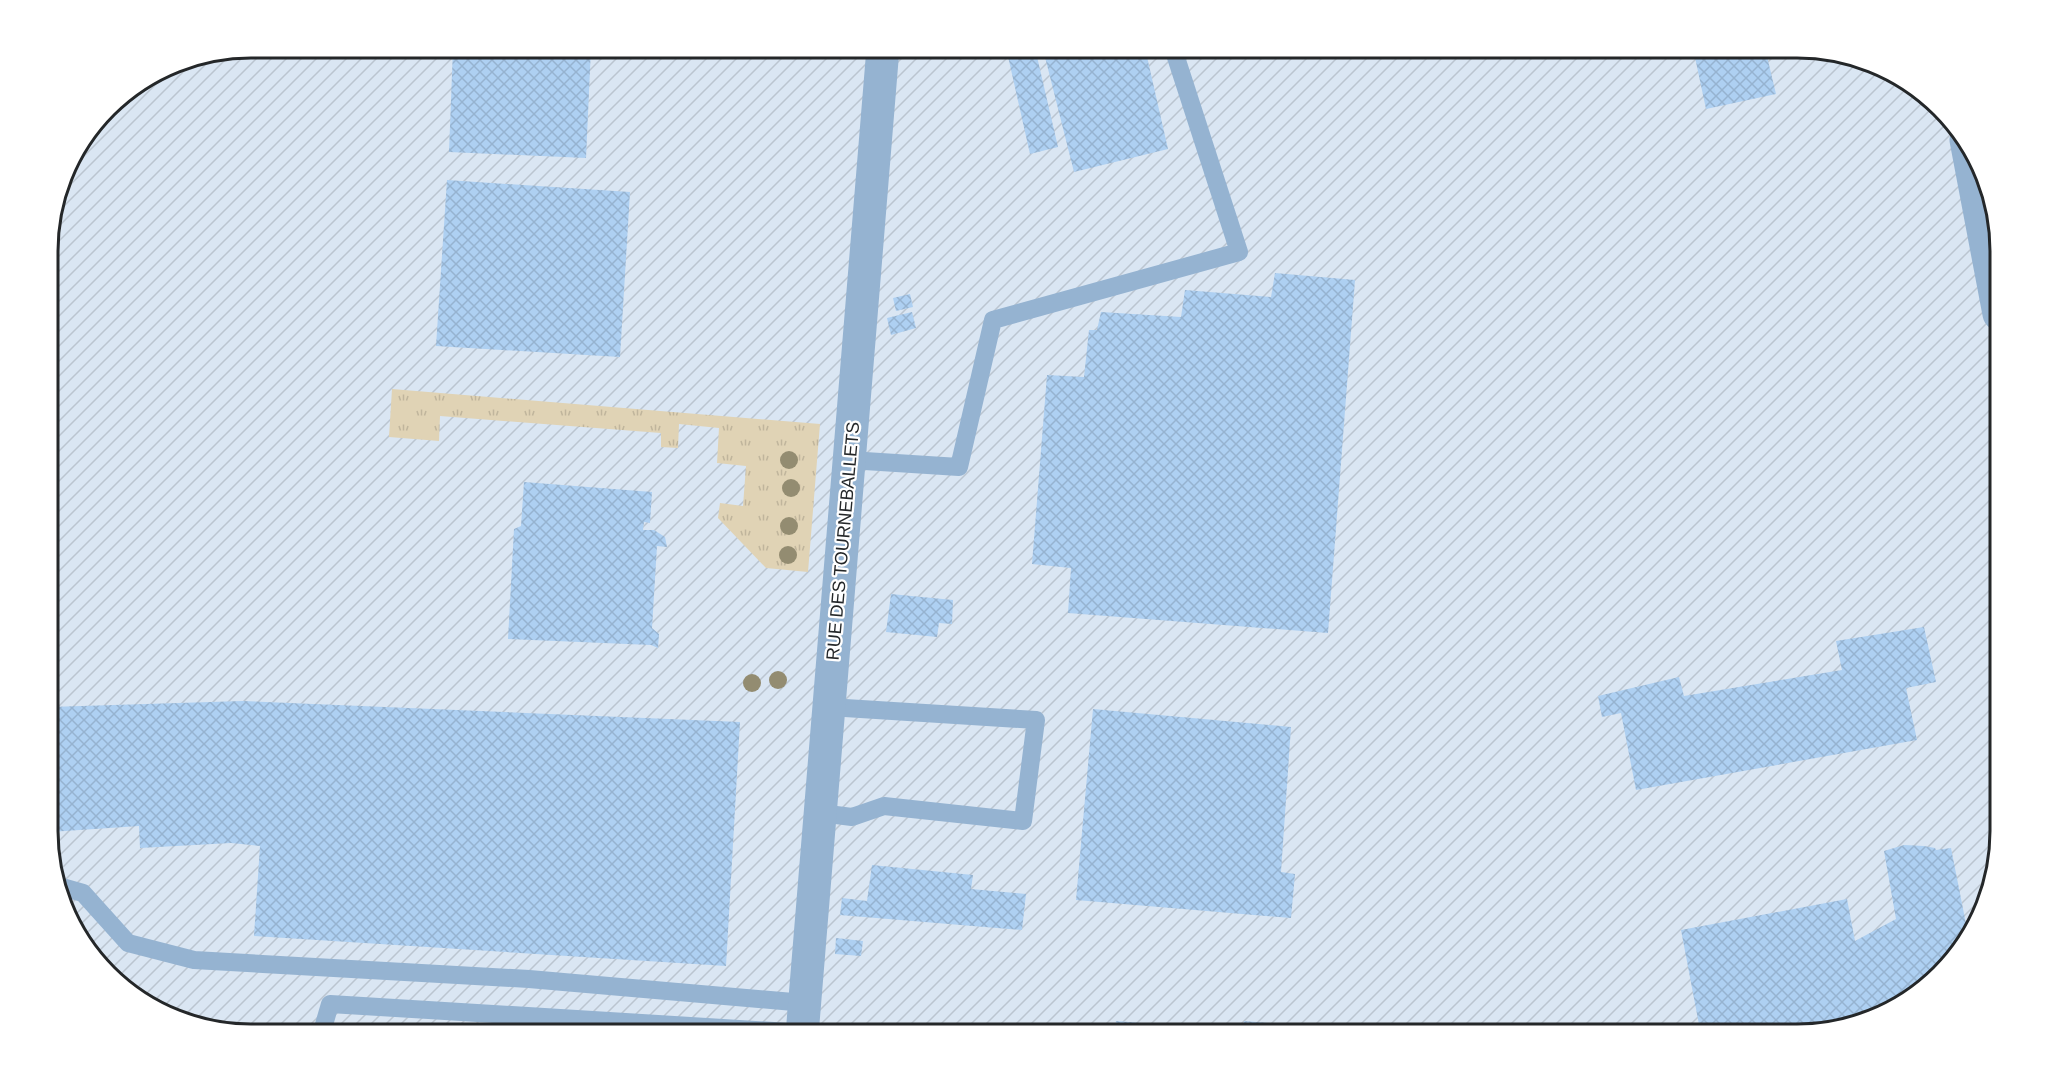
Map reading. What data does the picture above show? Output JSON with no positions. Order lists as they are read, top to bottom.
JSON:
{
  "streets": {
    "street": ["RUE DES TOURNEBALLETS"]
  }
}
